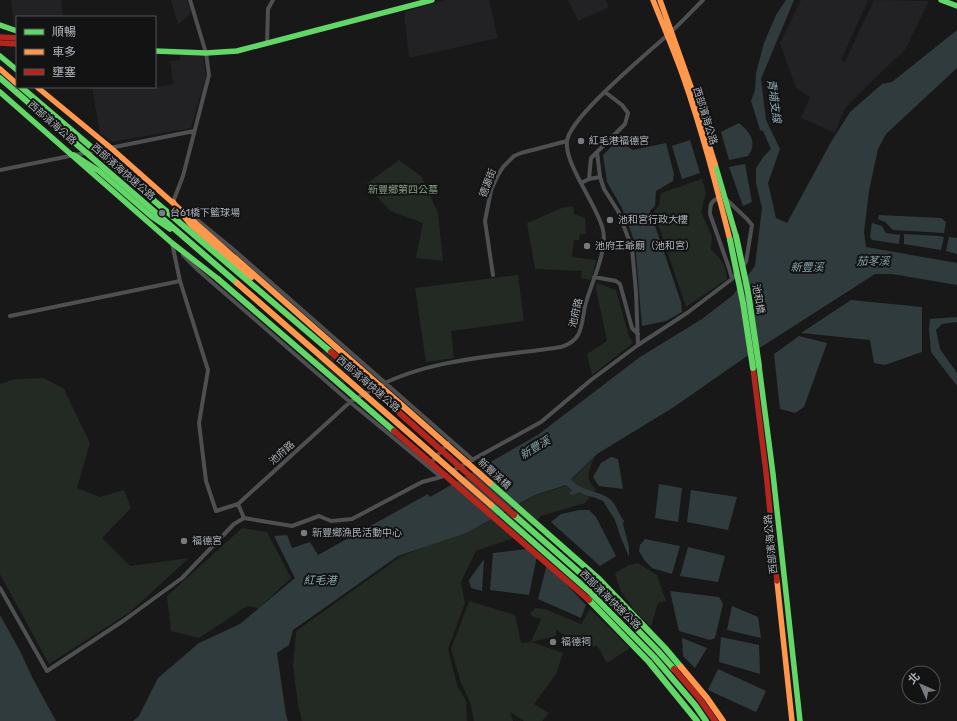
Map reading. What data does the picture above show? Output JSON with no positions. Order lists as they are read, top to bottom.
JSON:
{
  "streets": {
    "main road": [
      "西部濱海公路",
      "西部濱海快速公路",
      "池和橋",
      "新豐溪橋"
    ],
    "street": ["德源街", "池府路"]
  },
  "crossings": [
    ["西部濱海公路", "池和橋"],
    ["西部濱海公路", "新豐溪橋"],
    ["德源街", "池府路"]
  ],
  "water": [
    "青埔支線",
    "茄苳溪",
    "新豐溪",
    "紅毛港"
  ],
  "parks": ["新豐鄉第四公墓"],
  "places": [
    "紅毛港福德宮",
    "台61橋下籃球場",
    "池和宮行政大樓",
    "池府王爺廟（池和宮）",
    "新豐鄉漁民活動中心",
    "福德宮",
    "福德祠"
  ],
  "legend": ["順暢", "車多", "壅塞"],
  "north": "top left"
}
